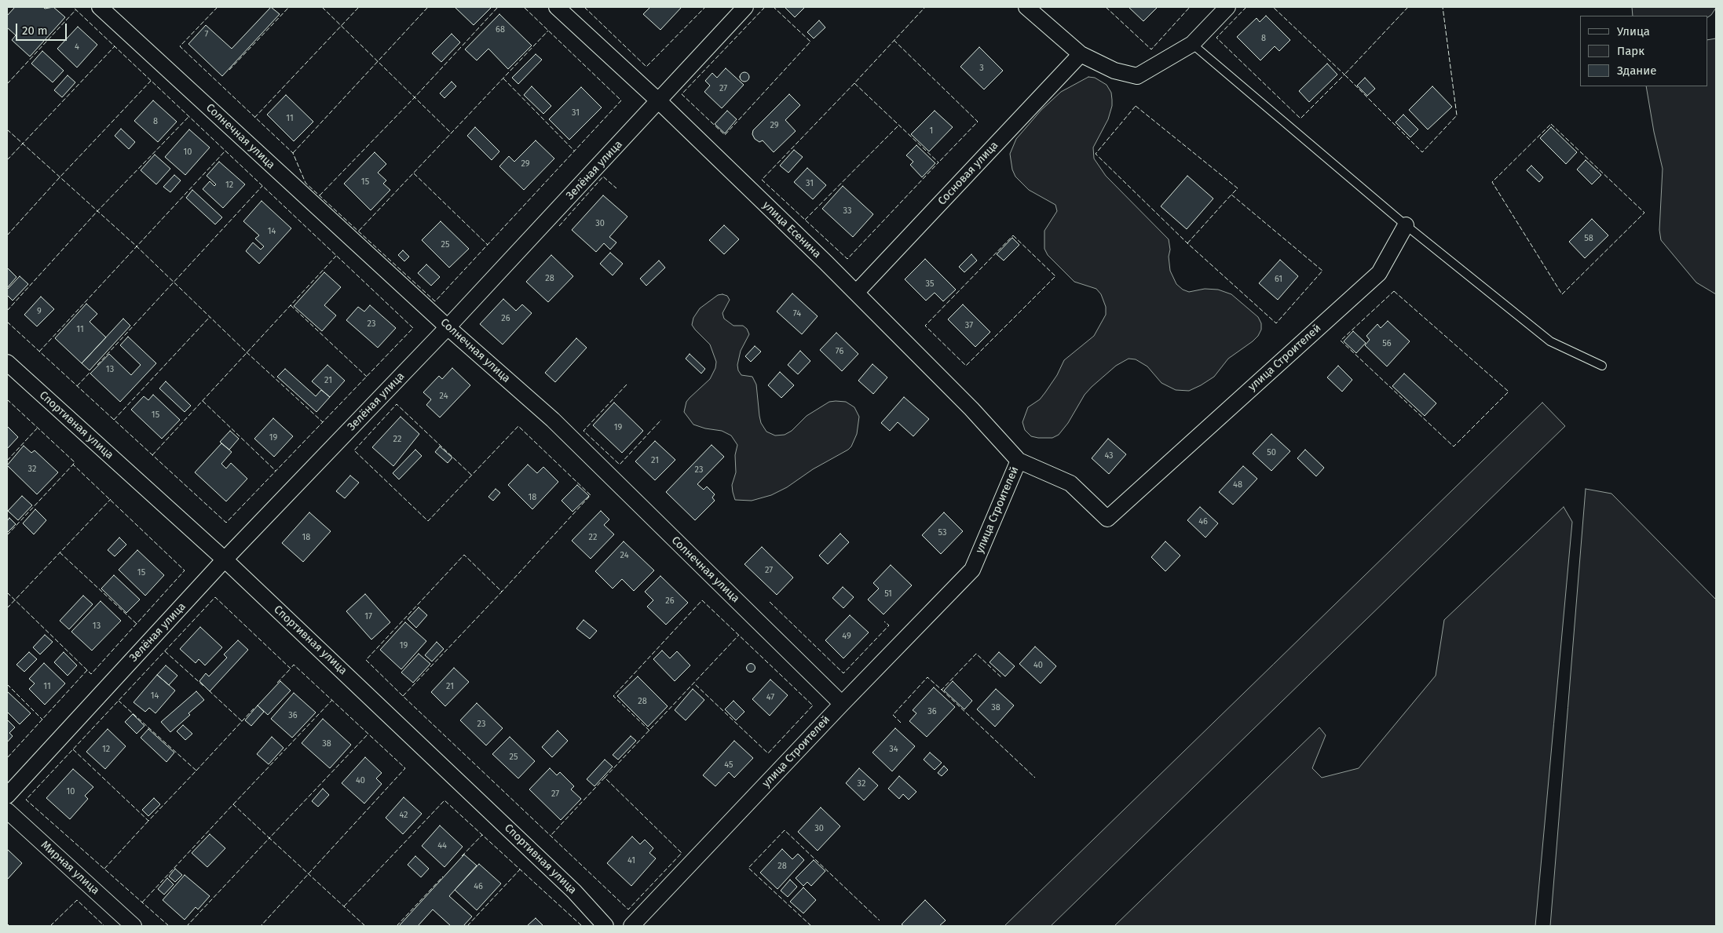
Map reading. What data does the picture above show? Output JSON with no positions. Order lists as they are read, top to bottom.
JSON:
{
  "streets": {
    "street": [
      "Солнечная улица",
      "Зелёная улица",
      "Сосновая улица",
      "улица Есенина",
      "улица Строителей",
      "Спортивная улица",
      "Мирная улица"
    ]
  },
  "crossings": [
    ["Солнечная улица", "Зелёная улица"],
    ["Солнечная улица", "улица Строителей"],
    ["Зелёная улица", "улица Есенина"],
    ["Зелёная улица", "Спортивная улица"],
    ["Сосновая улица", "улица Есенина"],
    ["улица Есенина", "улица Строителей"]
  ],
  "house_numbers": [
    "68",
    "7",
    "8",
    "4",
    "3",
    "27",
    "31",
    "11",
    "8",
    "29",
    "1",
    "10",
    "29",
    "15",
    "31",
    "12",
    "33",
    "30",
    "14",
    "58",
    "25",
    "28",
    "61",
    "35",
    "9",
    "74",
    "26",
    "23",
    "37",
    "11",
    "56",
    "76",
    "13",
    "21",
    "24",
    "15",
    "19",
    "19",
    "22",
    "50",
    "43",
    "21",
    "32",
    "23",
    "48",
    "18",
    "46",
    "53",
    "18",
    "22",
    "24",
    "27",
    "15",
    "51",
    "26",
    "17",
    "13",
    "49",
    "19",
    "40",
    "11",
    "21",
    "14",
    "47",
    "28",
    "38",
    "36",
    "36",
    "23",
    "38",
    "12",
    "34",
    "25",
    "45",
    "40",
    "32",
    "10",
    "27",
    "42",
    "30",
    "44",
    "41",
    "28",
    "46"
  ],
  "legend": ["Улица", "Парк", "Здание"],
  "scale_bar": "20 m"
}
